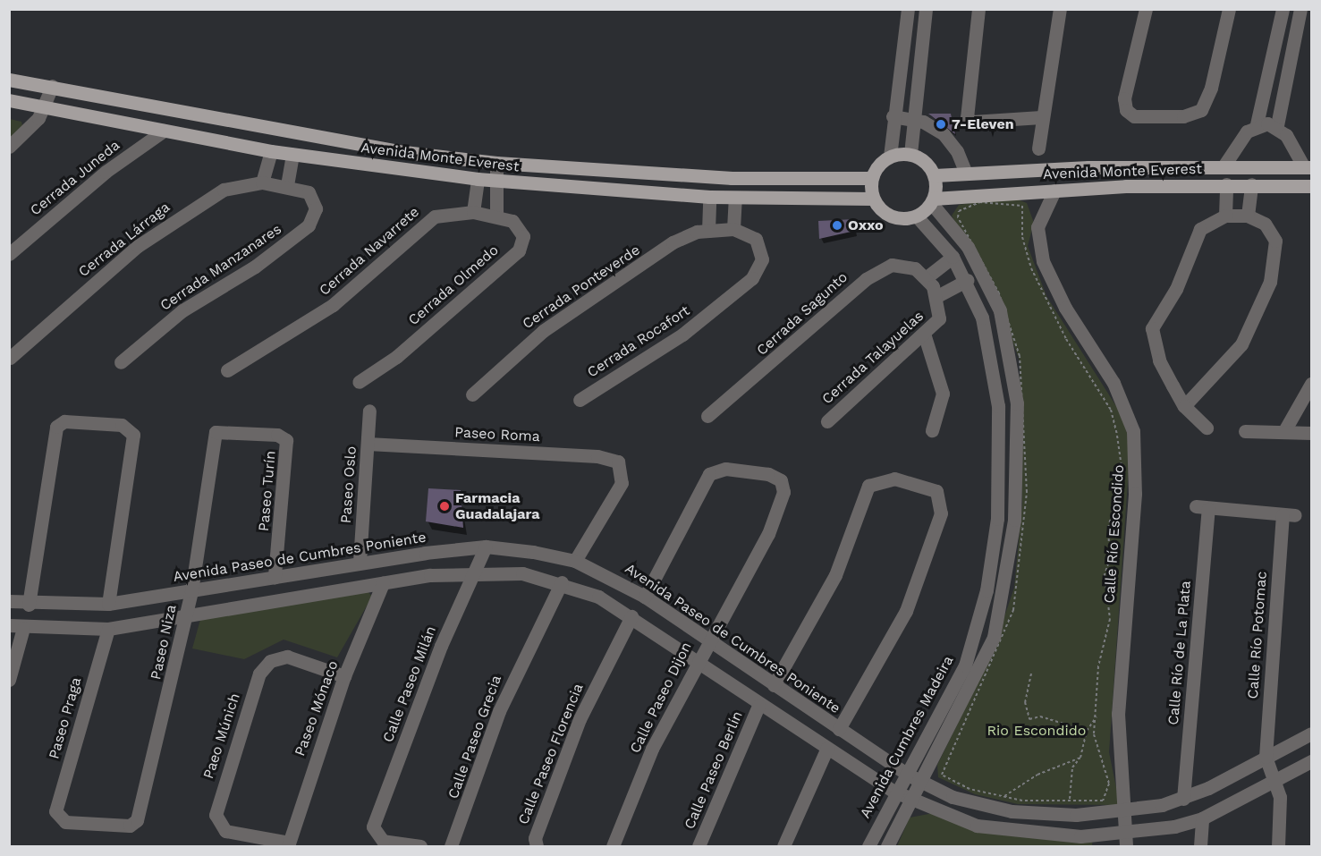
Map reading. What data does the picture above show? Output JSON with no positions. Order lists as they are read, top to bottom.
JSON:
{
  "streets": {
    "main road": ["Avenida Monte Everest"],
    "street": [
      "Cerrada Juneda",
      "Cerrada Lárraga",
      "Cerrada Navarrete",
      "Cerrada Manzanares",
      "Cerrada Olmedo",
      "Cerrada Ponteverde",
      "Cerrada Sagunto",
      "Cerrada Rocafort",
      "Cerrada Talayuelas",
      "Paseo Roma",
      "Paseo Oslo",
      "Paseo Turín",
      "Calle Río Escondido",
      "Avenida Paseo de Cumbres Poniente",
      "Calle Río Potomac",
      "Paseo Niza",
      "Calle Río de La Plata",
      "Calle Paseo Milán",
      "Calle Paseo Dijon",
      "Paseo Mónaco",
      "Paseo Praga",
      "Paeo Múnich",
      "Calle Paseo Grecia",
      "Avenida Cumbres Madeira",
      "Calle Paseo Florencia",
      "Calle Paseo Berlín"
    ]
  },
  "crossings": [
    ["Avenida Monte Everest", "Cerrada Juneda"],
    ["Avenida Monte Everest", "Calle Río Escondido"],
    ["Avenida Monte Everest", "Avenida Cumbres Madeira"],
    ["Cerrada Lárraga", "Cerrada Manzanares"],
    ["Cerrada Navarrete", "Cerrada Olmedo"],
    ["Cerrada Ponteverde", "Cerrada Rocafort"],
    ["Cerrada Sagunto", "Cerrada Talayuelas"],
    ["Paseo Roma", "Paseo Oslo"],
    ["Paseo Roma", "Avenida Paseo de Cumbres Poniente"],
    ["Paseo Oslo", "Avenida Paseo de Cumbres Poniente"],
    ["Paseo Turín", "Avenida Paseo de Cumbres Poniente"],
    ["Paseo Turín", "Paseo Niza"],
    ["Calle Río Escondido", "Avenida Paseo de Cumbres Poniente"],
    ["Avenida Paseo de Cumbres Poniente", "Calle Río Potomac"],
    ["Avenida Paseo de Cumbres Poniente", "Paseo Niza"],
    ["Avenida Paseo de Cumbres Poniente", "Calle Río de La Plata"],
    ["Avenida Paseo de Cumbres Poniente", "Calle Paseo Milán"],
    ["Avenida Paseo de Cumbres Poniente", "Calle Paseo Dijon"],
    ["Avenida Paseo de Cumbres Poniente", "Avenida Cumbres Madeira"],
    ["Calle Río Potomac", "Calle Río de La Plata"],
    ["Paseo Niza", "Paseo Praga"],
    ["Paseo Mónaco", "Paeo Múnich"]
  ],
  "parks": ["Rio Escondido"],
  "places": ["7-Eleven", "Oxxo", "Farmacia Guadalajara"]
}
